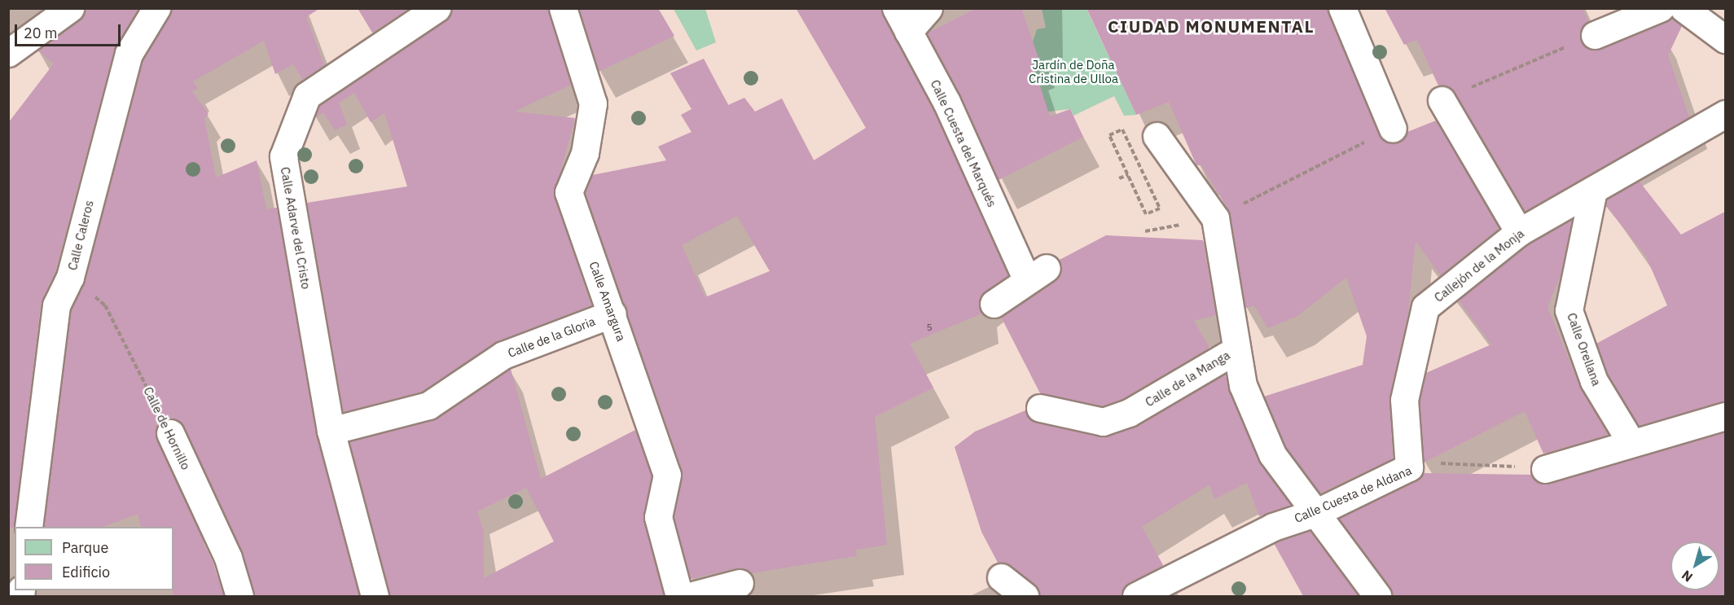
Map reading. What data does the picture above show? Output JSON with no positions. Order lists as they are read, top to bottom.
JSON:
{
  "streets": {
    "street": [
      "Calle Cuesta del Marqués",
      "Calle Adarve del Cristo",
      "Calle Caleros",
      "Callejón de la Monja",
      "Calle Amargura",
      "Calle de la Gloria",
      "Calle Orellana",
      "Calle de la Manga",
      "Calle de Hornillo",
      "Calle Cuesta de Aldana"
    ]
  },
  "crossings": [
    ["Calle Adarve del Cristo", "Calle de la Gloria"],
    ["Calle Caleros", "Calle de Hornillo"],
    ["Callejón de la Monja", "Calle Orellana"],
    ["Callejón de la Monja", "Calle Cuesta de Aldana"],
    ["Calle Amargura", "Calle de la Gloria"]
  ],
  "districts": ["CIUDAD MONUMENTAL"],
  "parks": ["Jardín de Doña Cristina de Ulloa"],
  "house_numbers": ["5"],
  "legend": ["Parque", "Edificio"],
  "scale_bar": "20 m",
  "north": "bottom left"
}
